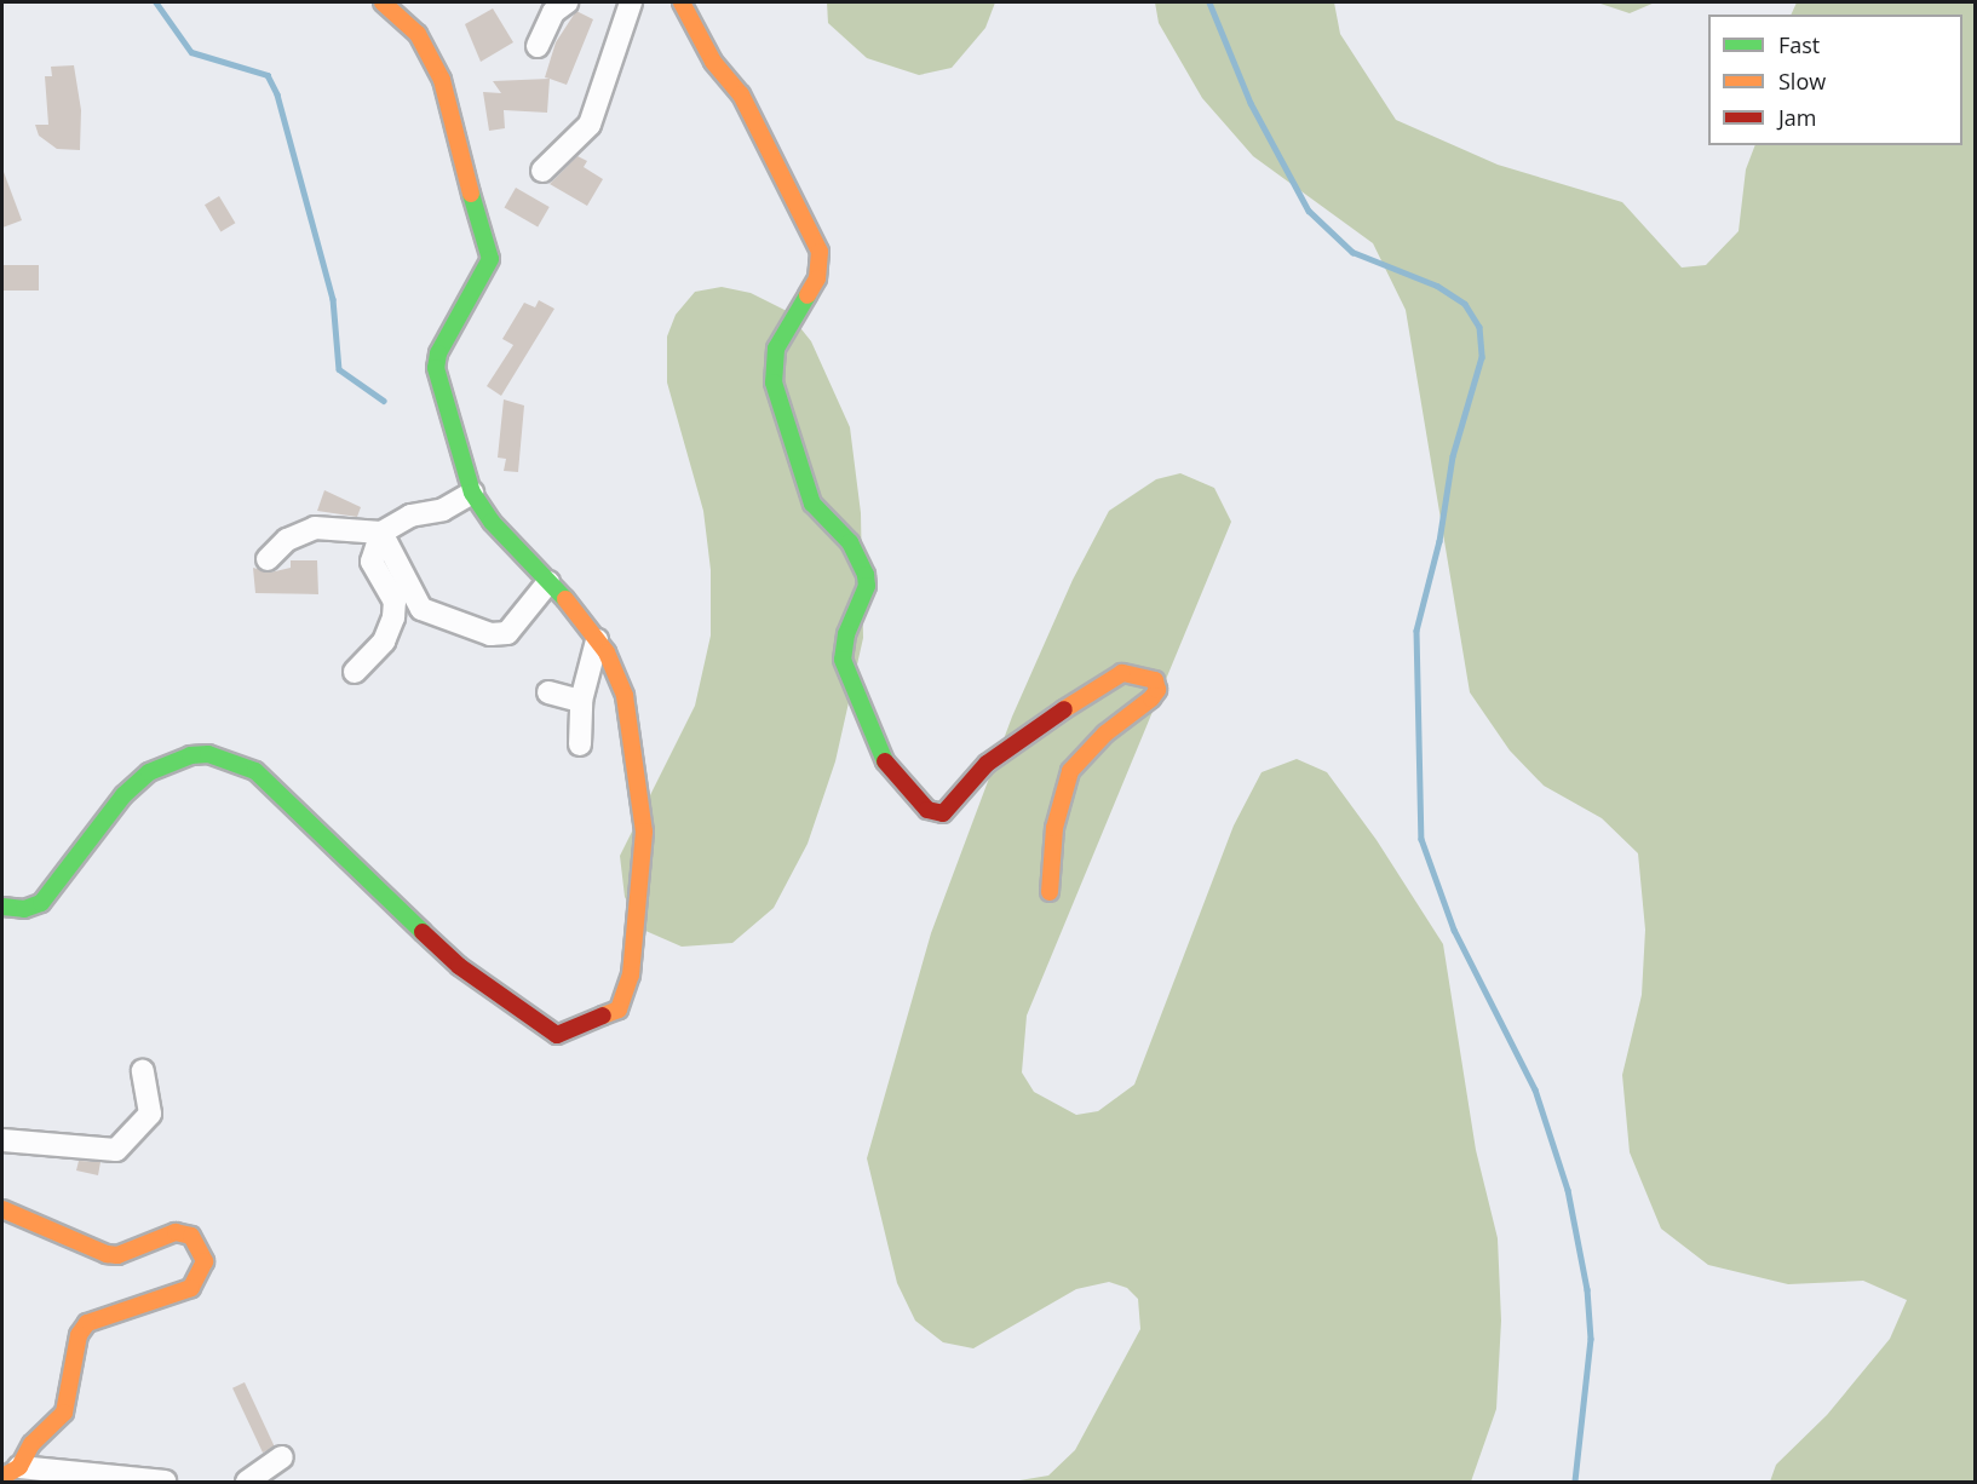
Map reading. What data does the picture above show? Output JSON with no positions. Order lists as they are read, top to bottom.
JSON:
{
  "legend": ["Fast", "Slow", "Jam"]
}
